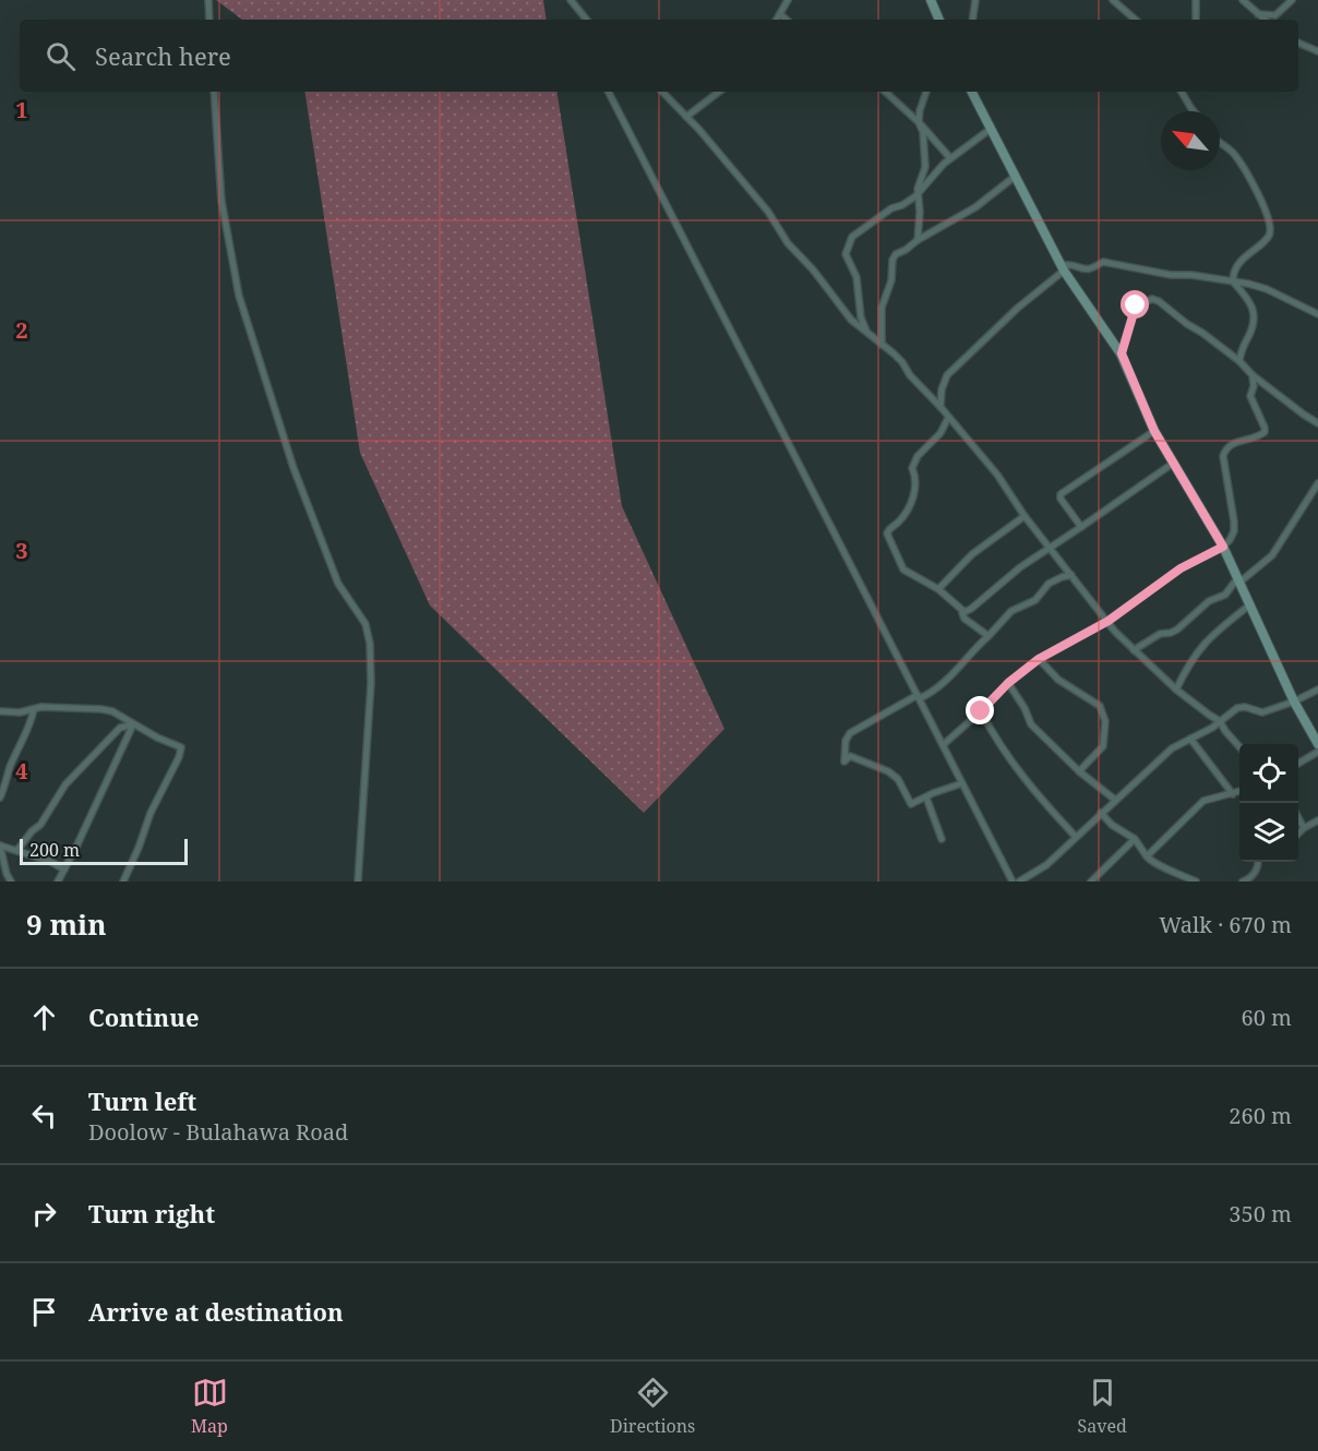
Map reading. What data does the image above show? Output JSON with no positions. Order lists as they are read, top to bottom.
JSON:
{
  "scale_bar": "200 m",
  "north": "top left",
  "page": {
    "search": "Search here",
    "scale": "200 m",
    "heading": ["9 min", "Walk · 670 m"],
    "list": [
      ["Continue", "60 m"],
      ["Turn left", "Doolow - Bulahawa Road", "260 m"],
      ["Turn right", "350 m"],
      "Arrive at destination"
    ],
    "nav": ["Map", "Directions", "Saved"]
  },
  "grid": {
    "rows": [
      "1",
      "2",
      "3",
      "4"
    ]
  }
}
